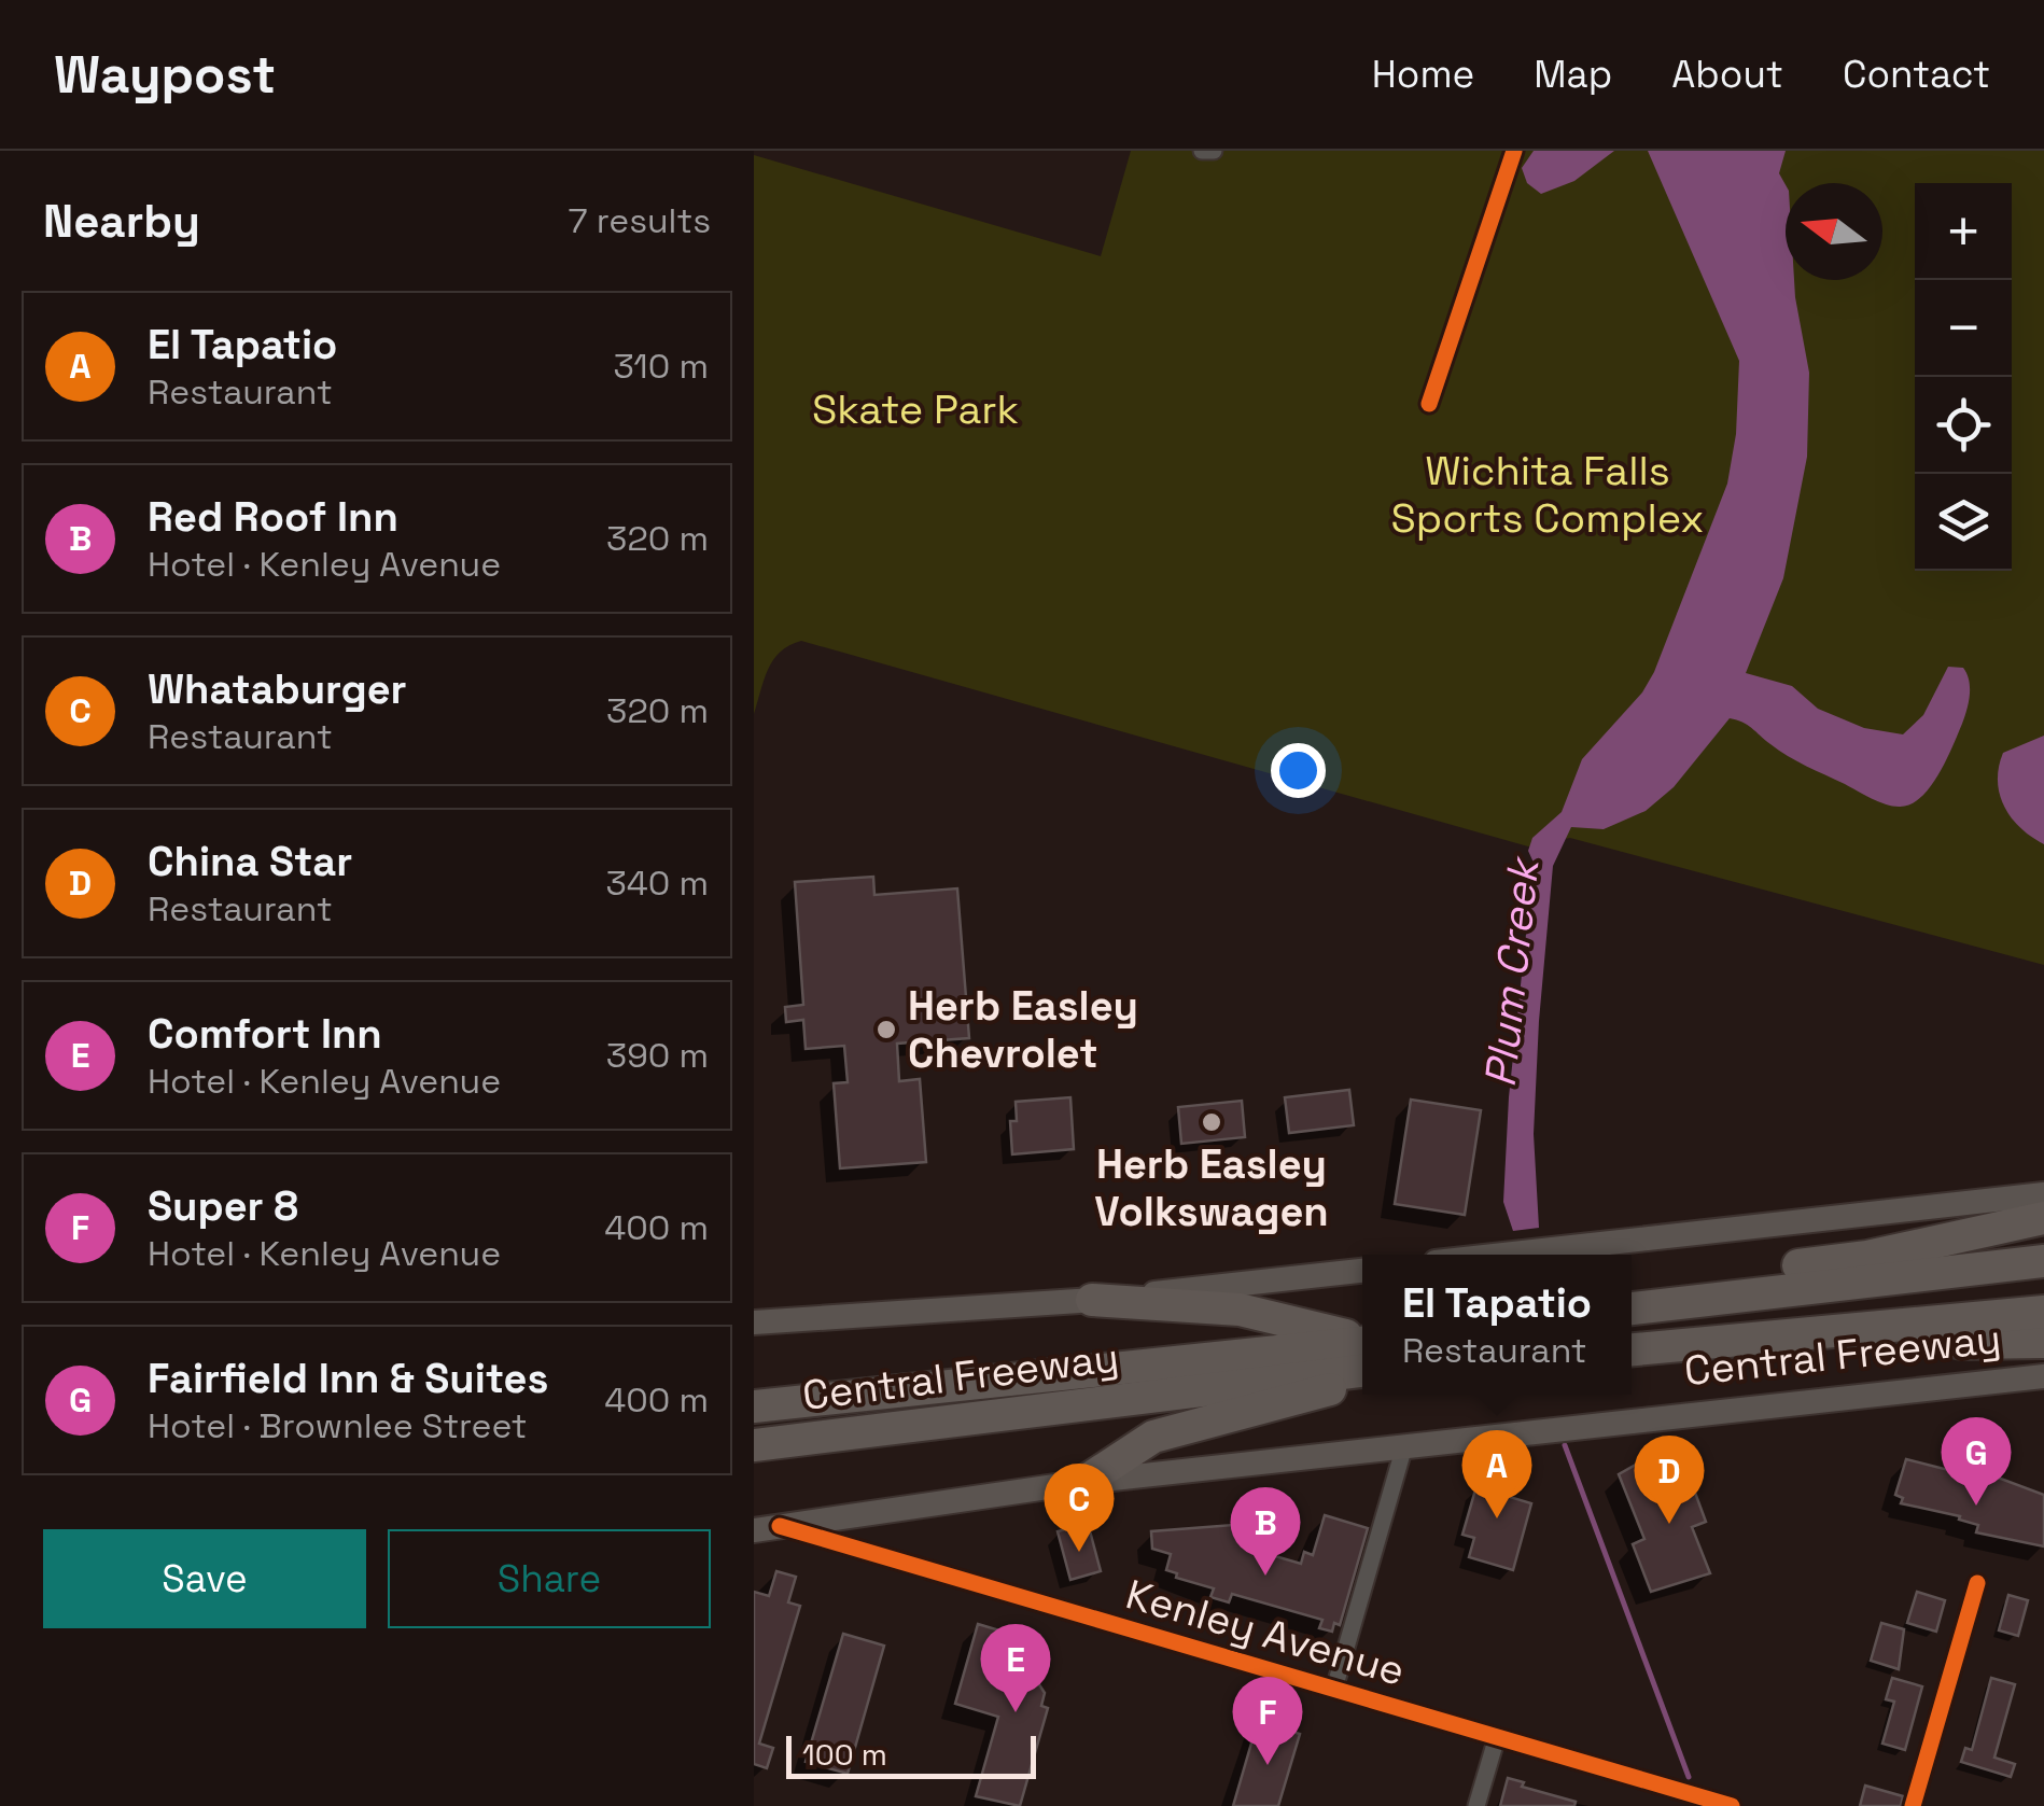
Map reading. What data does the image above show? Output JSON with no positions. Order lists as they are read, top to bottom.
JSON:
{
  "streets": {
    "highway": ["Central Freeway"],
    "street": ["Kenley Avenue"]
  },
  "crossings": [
    ["Central Freeway", "Kenley Avenue"]
  ],
  "water": ["Plum Creek"],
  "parks": ["Skate Park", "Wichita Falls Sports Complex"],
  "places": ["Herb Easley Chevrolet", "Herb Easley Volkswagen"],
  "scale_bar": "100 m",
  "north": "left",
  "page": {
    "header": "Waypost",
    "nav": [
      "Home",
      "Map",
      "About",
      "Contact"
    ],
    "heading": ["Nearby", "7 results"],
    "map_buttons": ["+", "−"],
    "list": [
      {
        "mark": "A",
        "name": "El Tapatio",
        "note": "Restaurant",
        "value": "310 m"
      },
      {
        "mark": "B",
        "name": "Red Roof Inn",
        "note": "Hotel · Kenley Avenue",
        "value": "320 m"
      },
      {
        "mark": "C",
        "name": "Whataburger",
        "note": "Restaurant",
        "value": "320 m"
      },
      {
        "mark": "D",
        "name": "China Star",
        "note": "Restaurant",
        "value": "340 m"
      },
      {
        "mark": "E",
        "name": "Comfort Inn",
        "note": "Hotel · Kenley Avenue",
        "value": "390 m"
      },
      {
        "mark": "F",
        "name": "Super 8",
        "note": "Hotel · Kenley Avenue",
        "value": "400 m"
      },
      {
        "mark": "G",
        "name": "Fairfield Inn & Suites",
        "note": "Hotel · Brownlee Street",
        "value": "400 m"
      }
    ],
    "popup": ["El Tapatio", "Restaurant"],
    "pins": [
      "G",
      "A",
      "D",
      "C",
      "B",
      "E",
      "F"
    ],
    "buttons": ["Save", "Share"],
    "scale": "100 m"
  }
}
